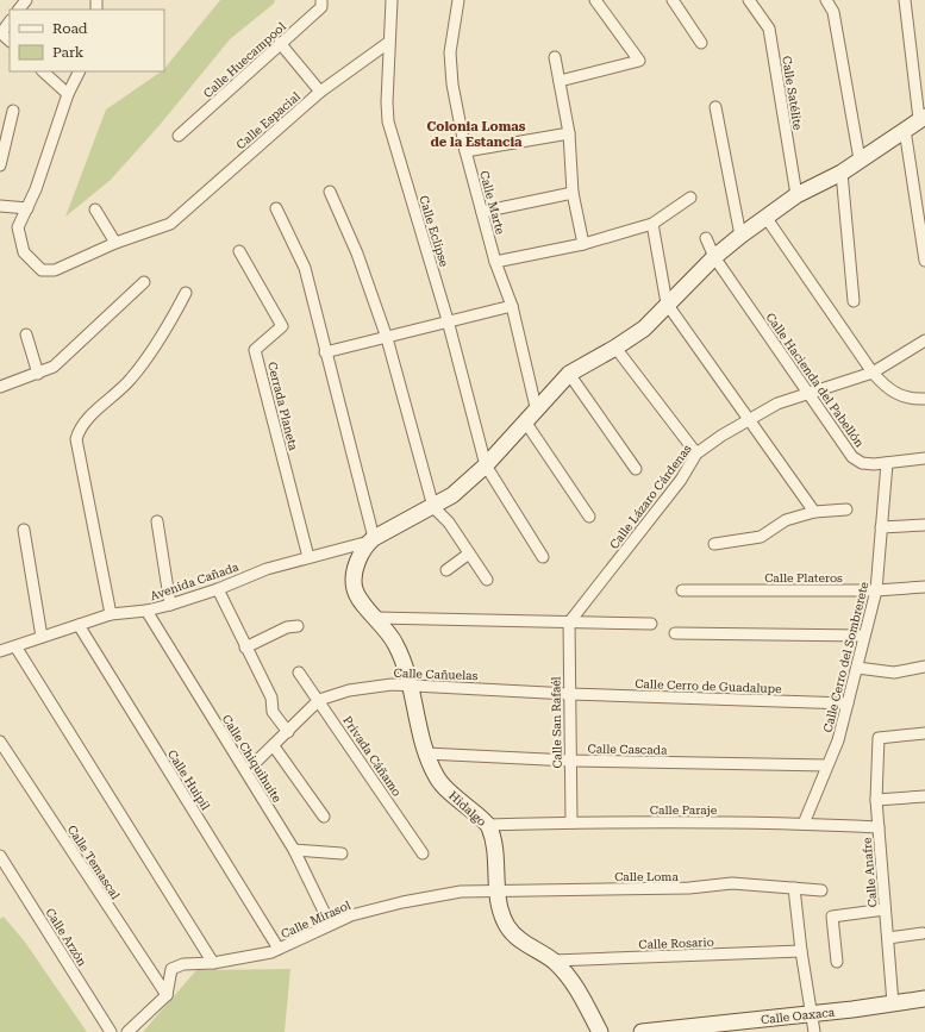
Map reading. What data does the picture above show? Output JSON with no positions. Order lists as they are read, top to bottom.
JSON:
{
  "streets": {
    "street": [
      "Calle Huecampool",
      "Calle Satélite",
      "Calle Espacial",
      "Calle Marte",
      "Calle Eclipse",
      "Calle Hacienda del Pabellón",
      "Cerrada Planeta",
      "Calle Lázaro Cárdenas",
      "Calle Plateros",
      "Avenida Cañada",
      "Calle Cerro del Sombrerete",
      "Calle Cañuelas",
      "Calle Cerro de Guadalupe",
      "Calle San Rafaél",
      "Calle Cascada",
      "Privada Cáñamo",
      "Calle Chiquihuite",
      "Calle Huipil",
      "Hidalgo",
      "Calle Paraje",
      "Calle Temascal",
      "Calle Anafre",
      "Calle Loma",
      "Calle Mirasol",
      "Calle Arzón",
      "Calle Rosario",
      "Calle Oaxaca"
    ]
  },
  "crossings": [
    ["Calle Espacial", "Calle Eclipse"],
    ["Calle Hacienda del Pabellón", "Calle Lázaro Cárdenas"],
    ["Calle Hacienda del Pabellón", "Calle Cerro del Sombrerete"],
    ["Cerrada Planeta", "Avenida Cañada"],
    ["Calle Lázaro Cárdenas", "Calle San Rafaél"],
    ["Calle Plateros", "Calle Cerro del Sombrerete"],
    ["Avenida Cañada", "Calle Chiquihuite"],
    ["Avenida Cañada", "Calle Huipil"],
    ["Avenida Cañada", "Hidalgo"],
    ["Calle Cerro del Sombrerete", "Calle Cerro de Guadalupe"],
    ["Calle Cerro del Sombrerete", "Calle Cascada"],
    ["Calle Cerro del Sombrerete", "Calle Paraje"],
    ["Calle Cañuelas", "Calle Cerro de Guadalupe"],
    ["Calle Cañuelas", "Calle San Rafaél"],
    ["Calle Cañuelas", "Privada Cáñamo"],
    ["Calle Cañuelas", "Calle Chiquihuite"],
    ["Calle Cañuelas", "Hidalgo"],
    ["Calle Cerro de Guadalupe", "Calle San Rafaél"],
    ["Calle San Rafaél", "Calle Cascada"],
    ["Calle San Rafaél", "Calle Paraje"],
    ["Calle Cascada", "Hidalgo"],
    ["Calle Chiquihuite", "Calle Mirasol"],
    ["Calle Huipil", "Calle Mirasol"],
    ["Hidalgo", "Calle Paraje"],
    ["Hidalgo", "Calle Loma"],
    ["Hidalgo", "Calle Mirasol"],
    ["Hidalgo", "Calle Rosario"],
    ["Calle Paraje", "Calle Anafre"],
    ["Calle Temascal", "Calle Mirasol"],
    ["Calle Anafre", "Calle Oaxaca"],
    ["Calle Loma", "Calle Mirasol"]
  ],
  "districts": ["Colonia Lomas de la Estancia"],
  "legend": ["Road", "Park"]
}
